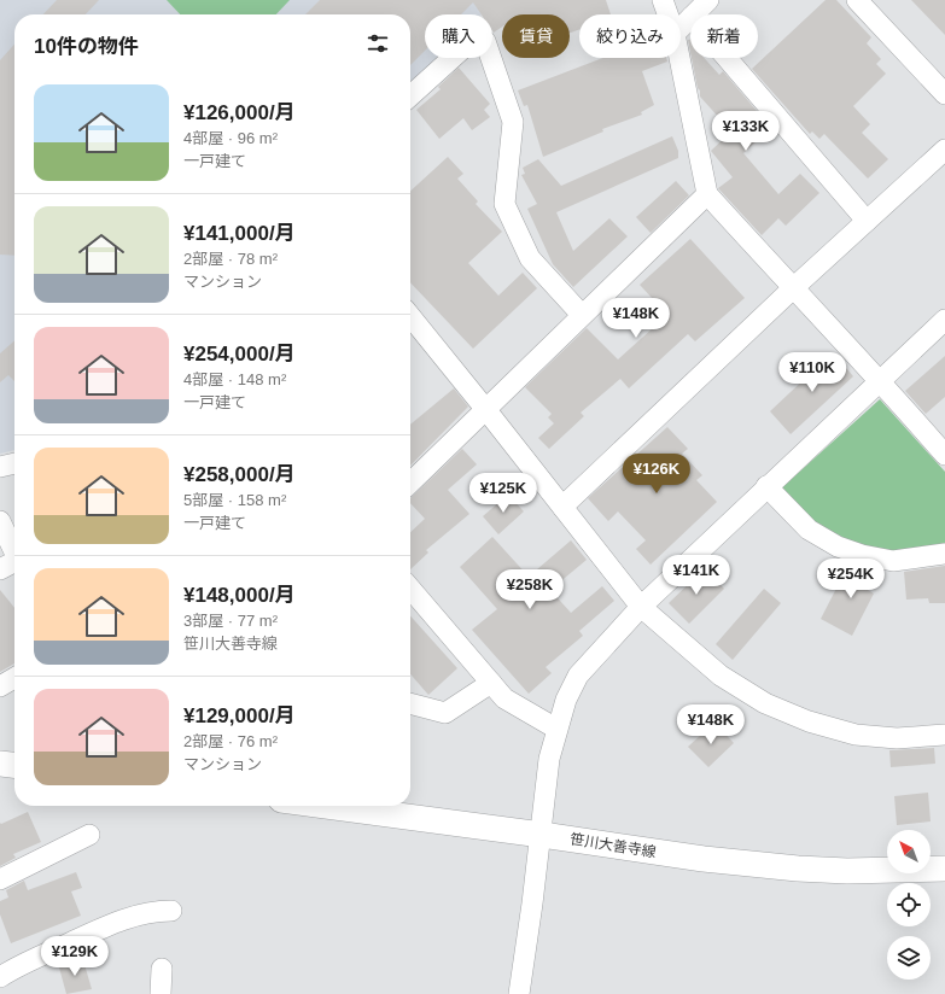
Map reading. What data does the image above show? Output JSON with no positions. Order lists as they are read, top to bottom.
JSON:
{
  "streets": {
    "street": ["笹川大善寺線"]
  },
  "north": "top left",
  "page": {
    "chip": [
      "購入",
      "賃貸",
      "絞り込み",
      "新着"
    ],
    "heading": "10件の物件",
    "list": [
      {
        "name": "¥126,000/月",
        "note": "4部屋 · 96 m² · 一戸建て"
      },
      {
        "name": "¥141,000/月",
        "note": "2部屋 · 78 m² · マンション"
      },
      {
        "name": "¥254,000/月",
        "note": "4部屋 · 148 m² · 一戸建て"
      },
      {
        "name": "¥258,000/月",
        "note": "5部屋 · 158 m² · 一戸建て"
      },
      {
        "name": "¥148,000/月",
        "note": "3部屋 · 77 m² · 笹川大善寺線"
      },
      {
        "name": "¥129,000/月",
        "note": "2部屋 · 76 m² · マンション"
      }
    ],
    "price": [
      "¥133K",
      "¥148K",
      "¥110K",
      "¥126K",
      "¥125K",
      "¥141K",
      "¥254K",
      "¥258K",
      "¥148K",
      "¥129K"
    ]
  }
}
